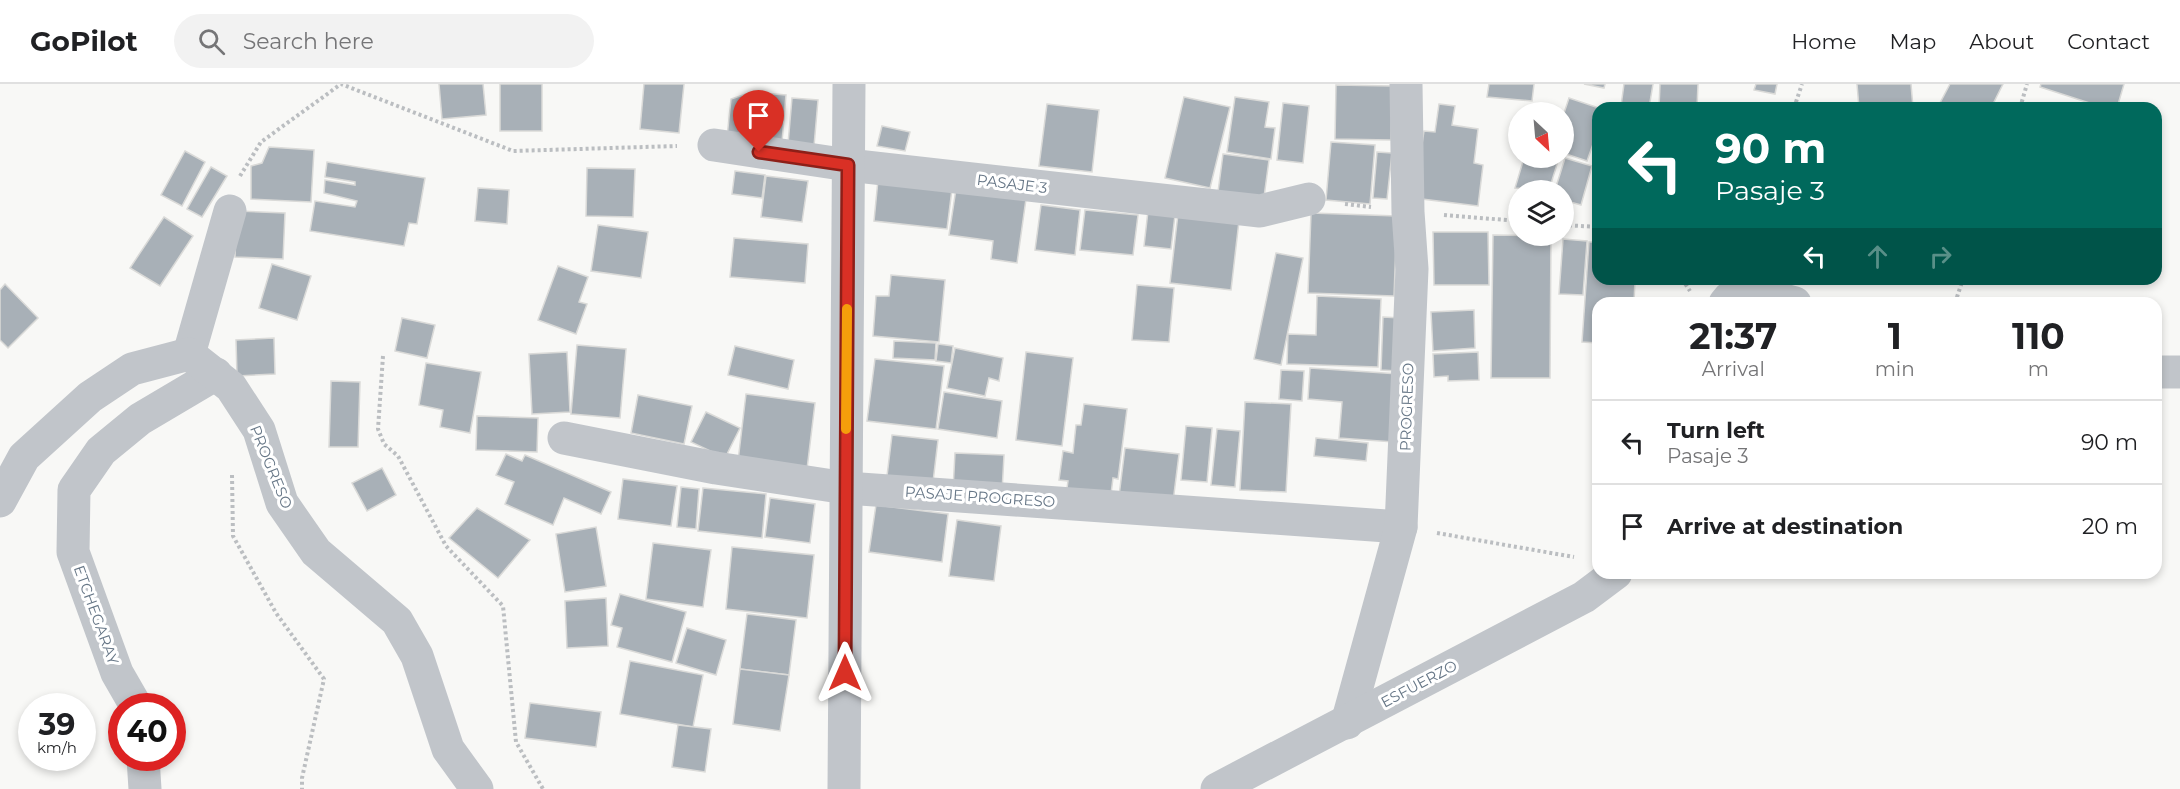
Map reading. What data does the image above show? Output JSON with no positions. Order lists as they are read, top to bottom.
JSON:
{
  "streets": {
    "street": [
      "PASAJE 3",
      "PROGRESO",
      "PASAJE PROGRESO",
      "ETCHEGARAY",
      "ESFUERZO"
    ]
  },
  "crossings": [
    ["PROGRESO", "PASAJE PROGRESO"],
    ["PROGRESO", "ETCHEGARAY"],
    ["PROGRESO", "ESFUERZO"]
  ],
  "north": "bottom right",
  "page": {
    "header": "GoPilot",
    "search": "Search here",
    "nav": [
      "Home",
      "Map",
      "About",
      "Contact"
    ],
    "turn": ["90 m", "Pasaje 3"],
    "eta": [
      "21:37",
      "Arrival",
      "1",
      "min",
      "110",
      "m"
    ],
    "list": [
      {
        "name": "Turn left",
        "note": "Pasaje 3",
        "value": "90 m"
      },
      {
        "name": "Arrive at destination",
        "value": "20 m"
      }
    ],
    "speed": "39 km/h",
    "limit": "40"
  }
}
